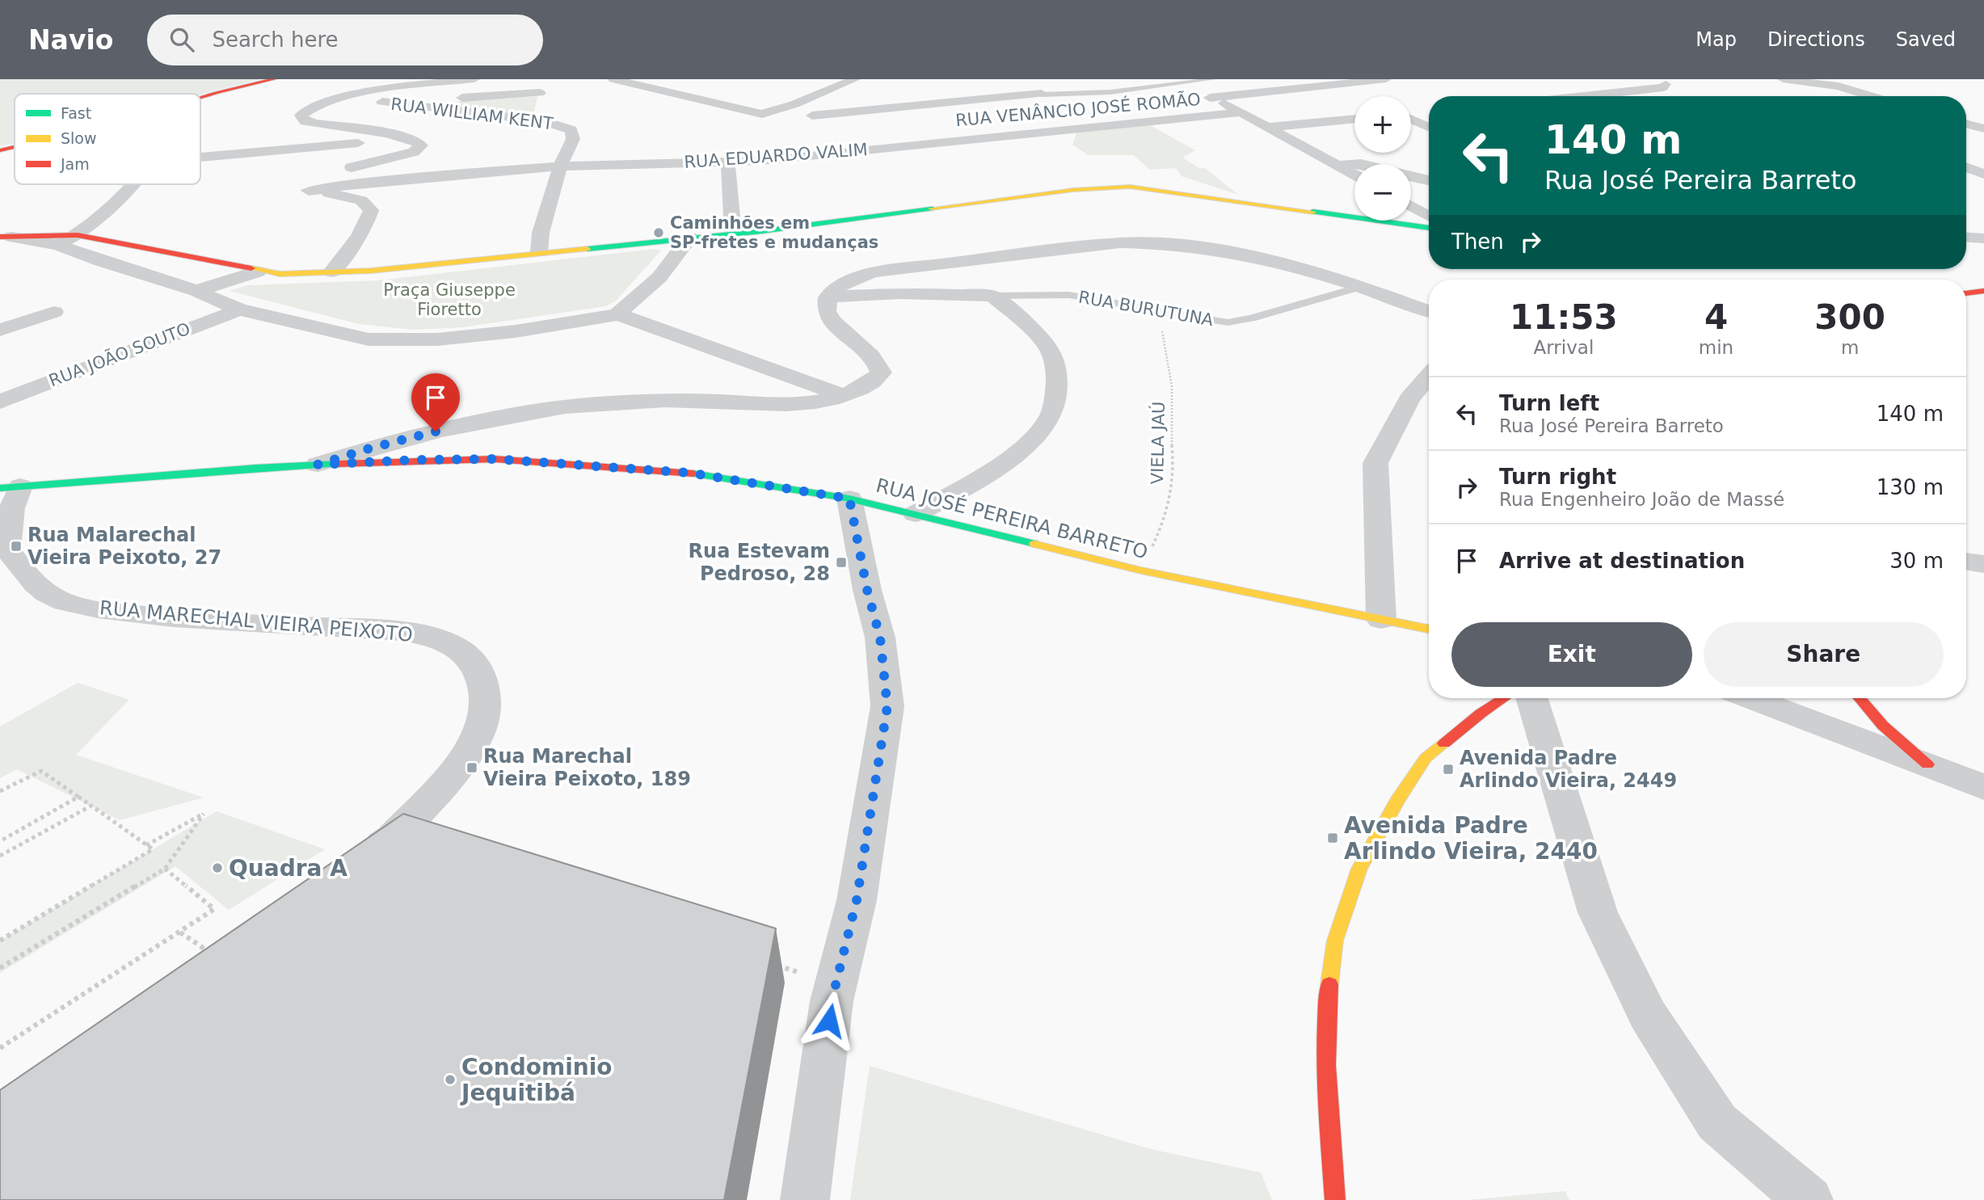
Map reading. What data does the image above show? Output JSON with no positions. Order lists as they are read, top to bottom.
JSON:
{
  "streets": {
    "street": [
      "RUA VENÂNCIO JOSÉ ROMÃO",
      "RUA WILLIAM KENT",
      "RUA EDUARDO VALIM",
      "RUA JOÃO SOUTO",
      "RUA JOSÉ PEREIRA BARRETO",
      "RUA MARECHAL VIEIRA PEIXOTO"
    ],
    "lane": ["RUA BURUTUNA"],
    "path": ["VIELA JAÚ"]
  },
  "crossings": [
    ["RUA WILLIAM KENT", "RUA EDUARDO VALIM"],
    ["RUA BURUTUNA", "VIELA JAÚ"],
    ["VIELA JAÚ", "RUA JOSÉ PEREIRA BARRETO"],
    ["RUA JOSÉ PEREIRA BARRETO", "RUA MARECHAL VIEIRA PEIXOTO"]
  ],
  "parks": ["Praça Giuseppe Fioretto"],
  "places": {
    "other": ["Caminhões em SP-fretes e mudanças", "Quadra A", "Condominio Jequitibá"],
    "transit": [
      "Rua Malarechal Vieira Peixoto, 27",
      "Rua Estevam Pedroso, 28",
      "Rua Marechal Vieira Peixoto, 189",
      "Avenida Padre Arlindo Vieira, 2449",
      "Avenida Padre Arlindo Vieira, 2440"
    ]
  },
  "legend": ["Fast", "Slow", "Jam"],
  "page": {
    "header": "Navio",
    "search": "Search here",
    "nav": ["Map", "Directions", "Saved"],
    "map_buttons": ["+", "−"],
    "turn": ["140 m", "Rua José Pereira Barreto"],
    "then": "Then",
    "eta": [
      "11:53",
      "Arrival",
      "4",
      "min",
      "300",
      "m"
    ],
    "list": [
      {
        "name": "Turn left",
        "note": "Rua José Pereira Barreto",
        "value": "140 m"
      },
      {
        "name": "Turn right",
        "note": "Rua Engenheiro João de Massé",
        "value": "130 m"
      },
      {
        "name": "Arrive at destination",
        "value": "30 m"
      }
    ],
    "buttons": ["Exit", "Share"]
  }
}
